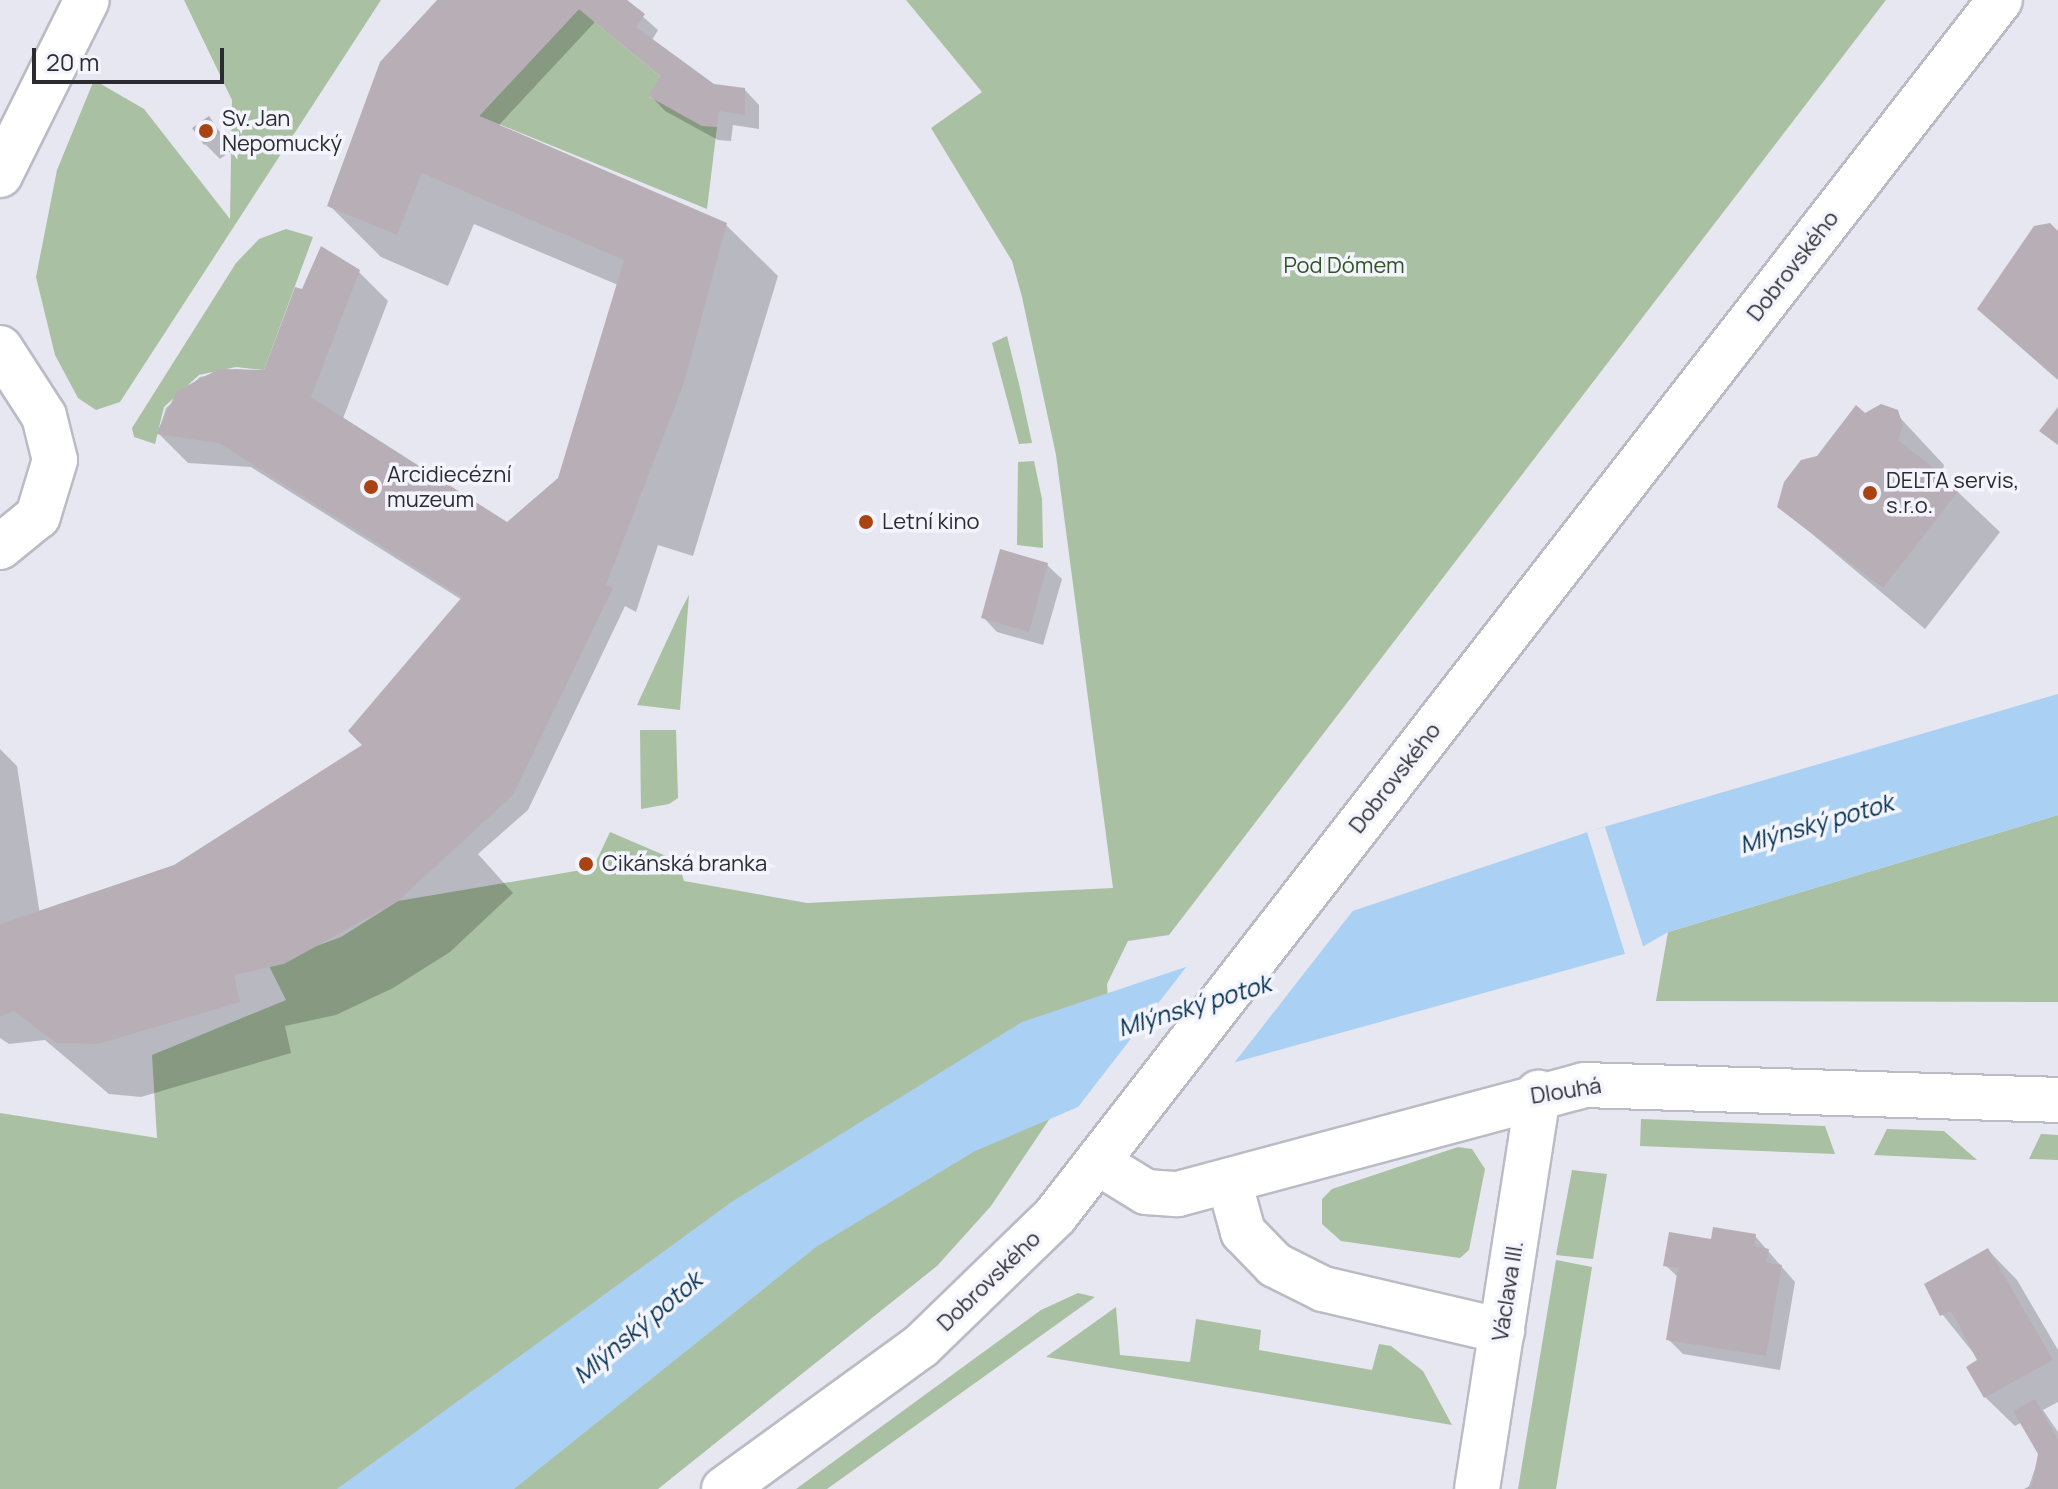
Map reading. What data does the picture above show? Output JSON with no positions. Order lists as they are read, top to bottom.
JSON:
{
  "streets": {
    "street": ["Dobrovského", "Dlouhá", "Václava III."]
  },
  "crossings": [
    ["Dobrovského", "Dlouhá"],
    ["Dlouhá", "Václava III."]
  ],
  "water": ["Mlýnský potok"],
  "parks": ["Pod Dómem"],
  "places": [
    "Sv. Jan Nepomucký",
    "Arcidiecézní muzeum",
    "DELTA servis, s.r.o.",
    "Letní kino",
    "Cikánská branka"
  ],
  "scale_bar": "20 m"
}
